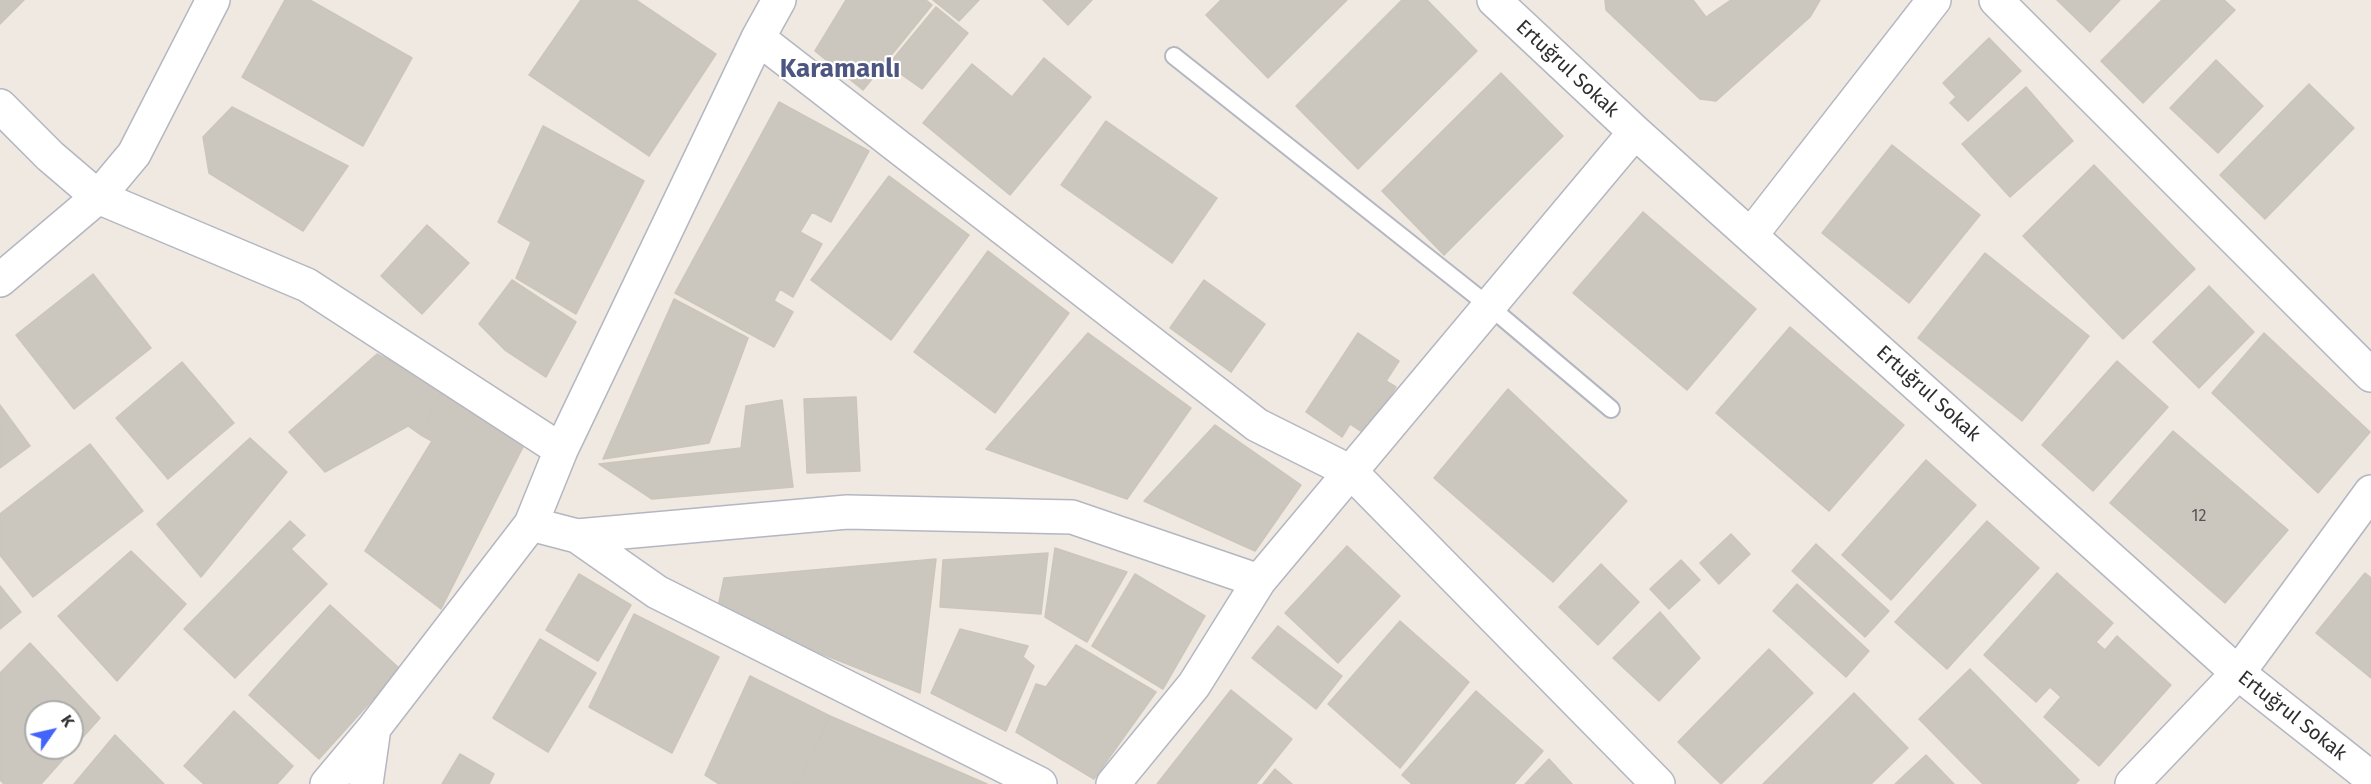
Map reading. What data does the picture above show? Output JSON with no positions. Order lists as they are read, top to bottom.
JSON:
{
  "streets": {
    "street": ["Ertuğrul Sokak"]
  },
  "districts": ["Karamanlı"],
  "house_numbers": ["12"],
  "north": "top right"
}
